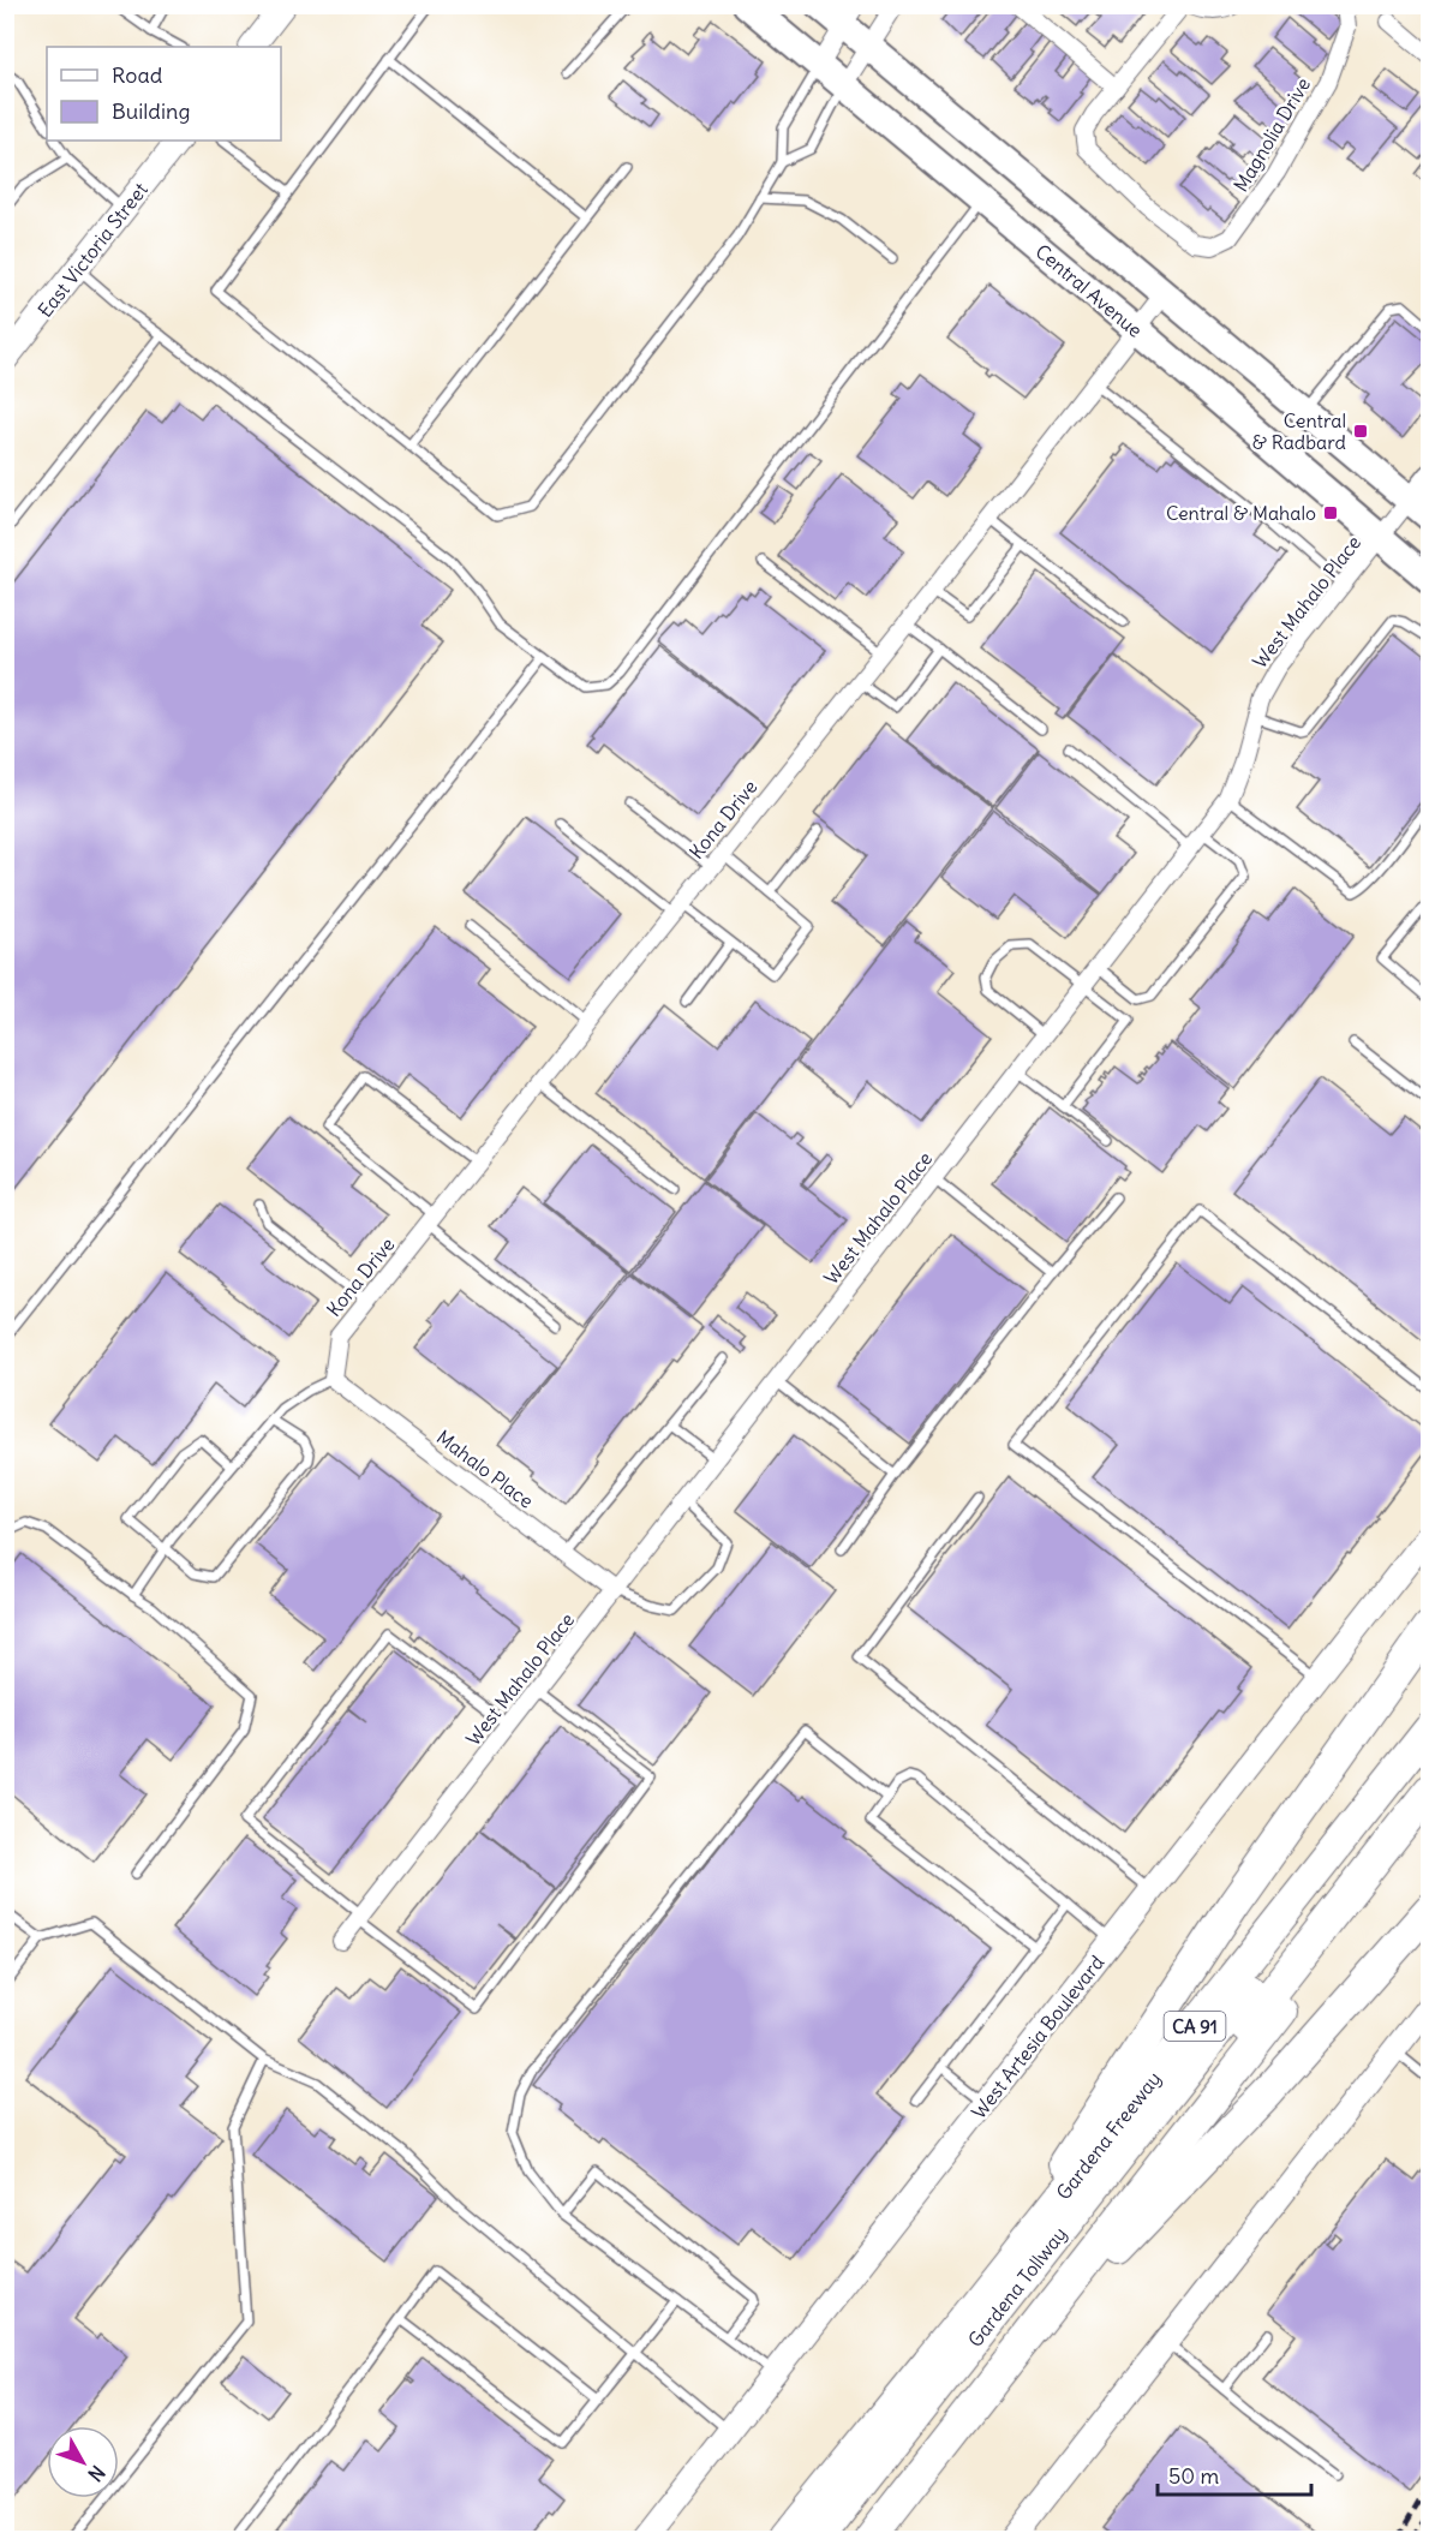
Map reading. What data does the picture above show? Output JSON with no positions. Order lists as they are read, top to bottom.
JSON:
{
  "streets": {
    "highway": ["CA 91", "Gardena Freeway", "Gardena Tollway"],
    "main road": ["East Victoria Street", "Central Avenue", "West Artesia Boulevard"],
    "street": [
      "Magnolia Drive",
      "West Mahalo Place",
      "Kona Drive",
      "Mahalo Place"
    ]
  },
  "crossings": [
    ["Central Avenue", "West Mahalo Place"],
    ["Central Avenue", "Kona Drive"],
    ["West Mahalo Place", "Mahalo Place"],
    ["Kona Drive", "Mahalo Place"],
    ["Gardena Freeway", "Gardena Tollway"]
  ],
  "places": {
    "transit": ["Central & Radbard", "Central & Mahalo"]
  },
  "legend": ["Road", "Building"],
  "scale_bar": "50 m",
  "north": "bottom right"
}
